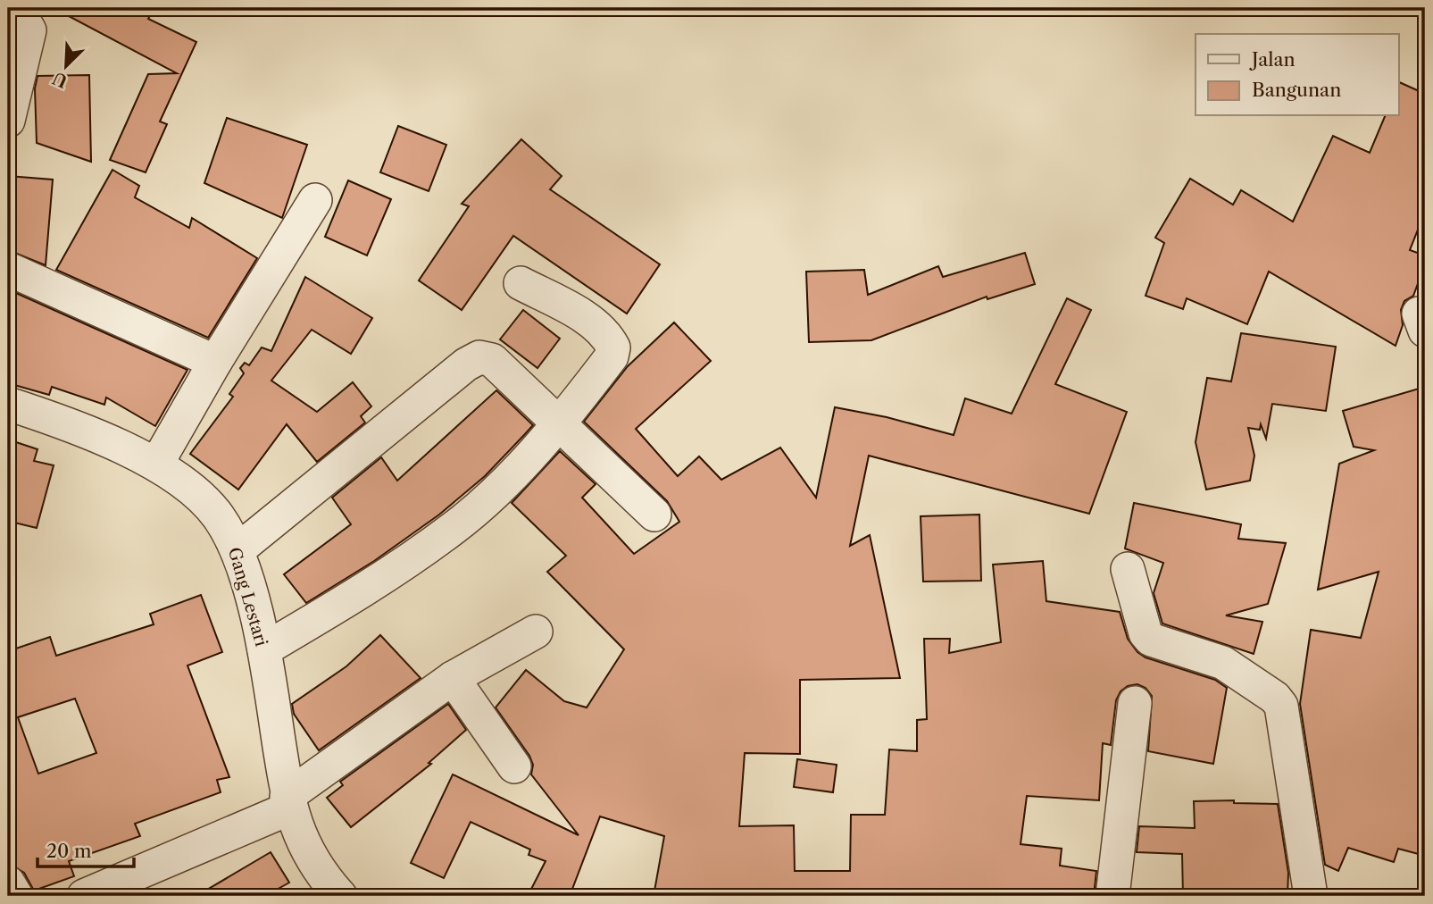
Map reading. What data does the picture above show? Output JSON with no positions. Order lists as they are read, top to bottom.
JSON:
{
  "streets": {
    "street": ["Gang Lestari"]
  },
  "legend": ["Jalan", "Bangunan"],
  "scale_bar": "20 m",
  "north": "bottom left"
}
